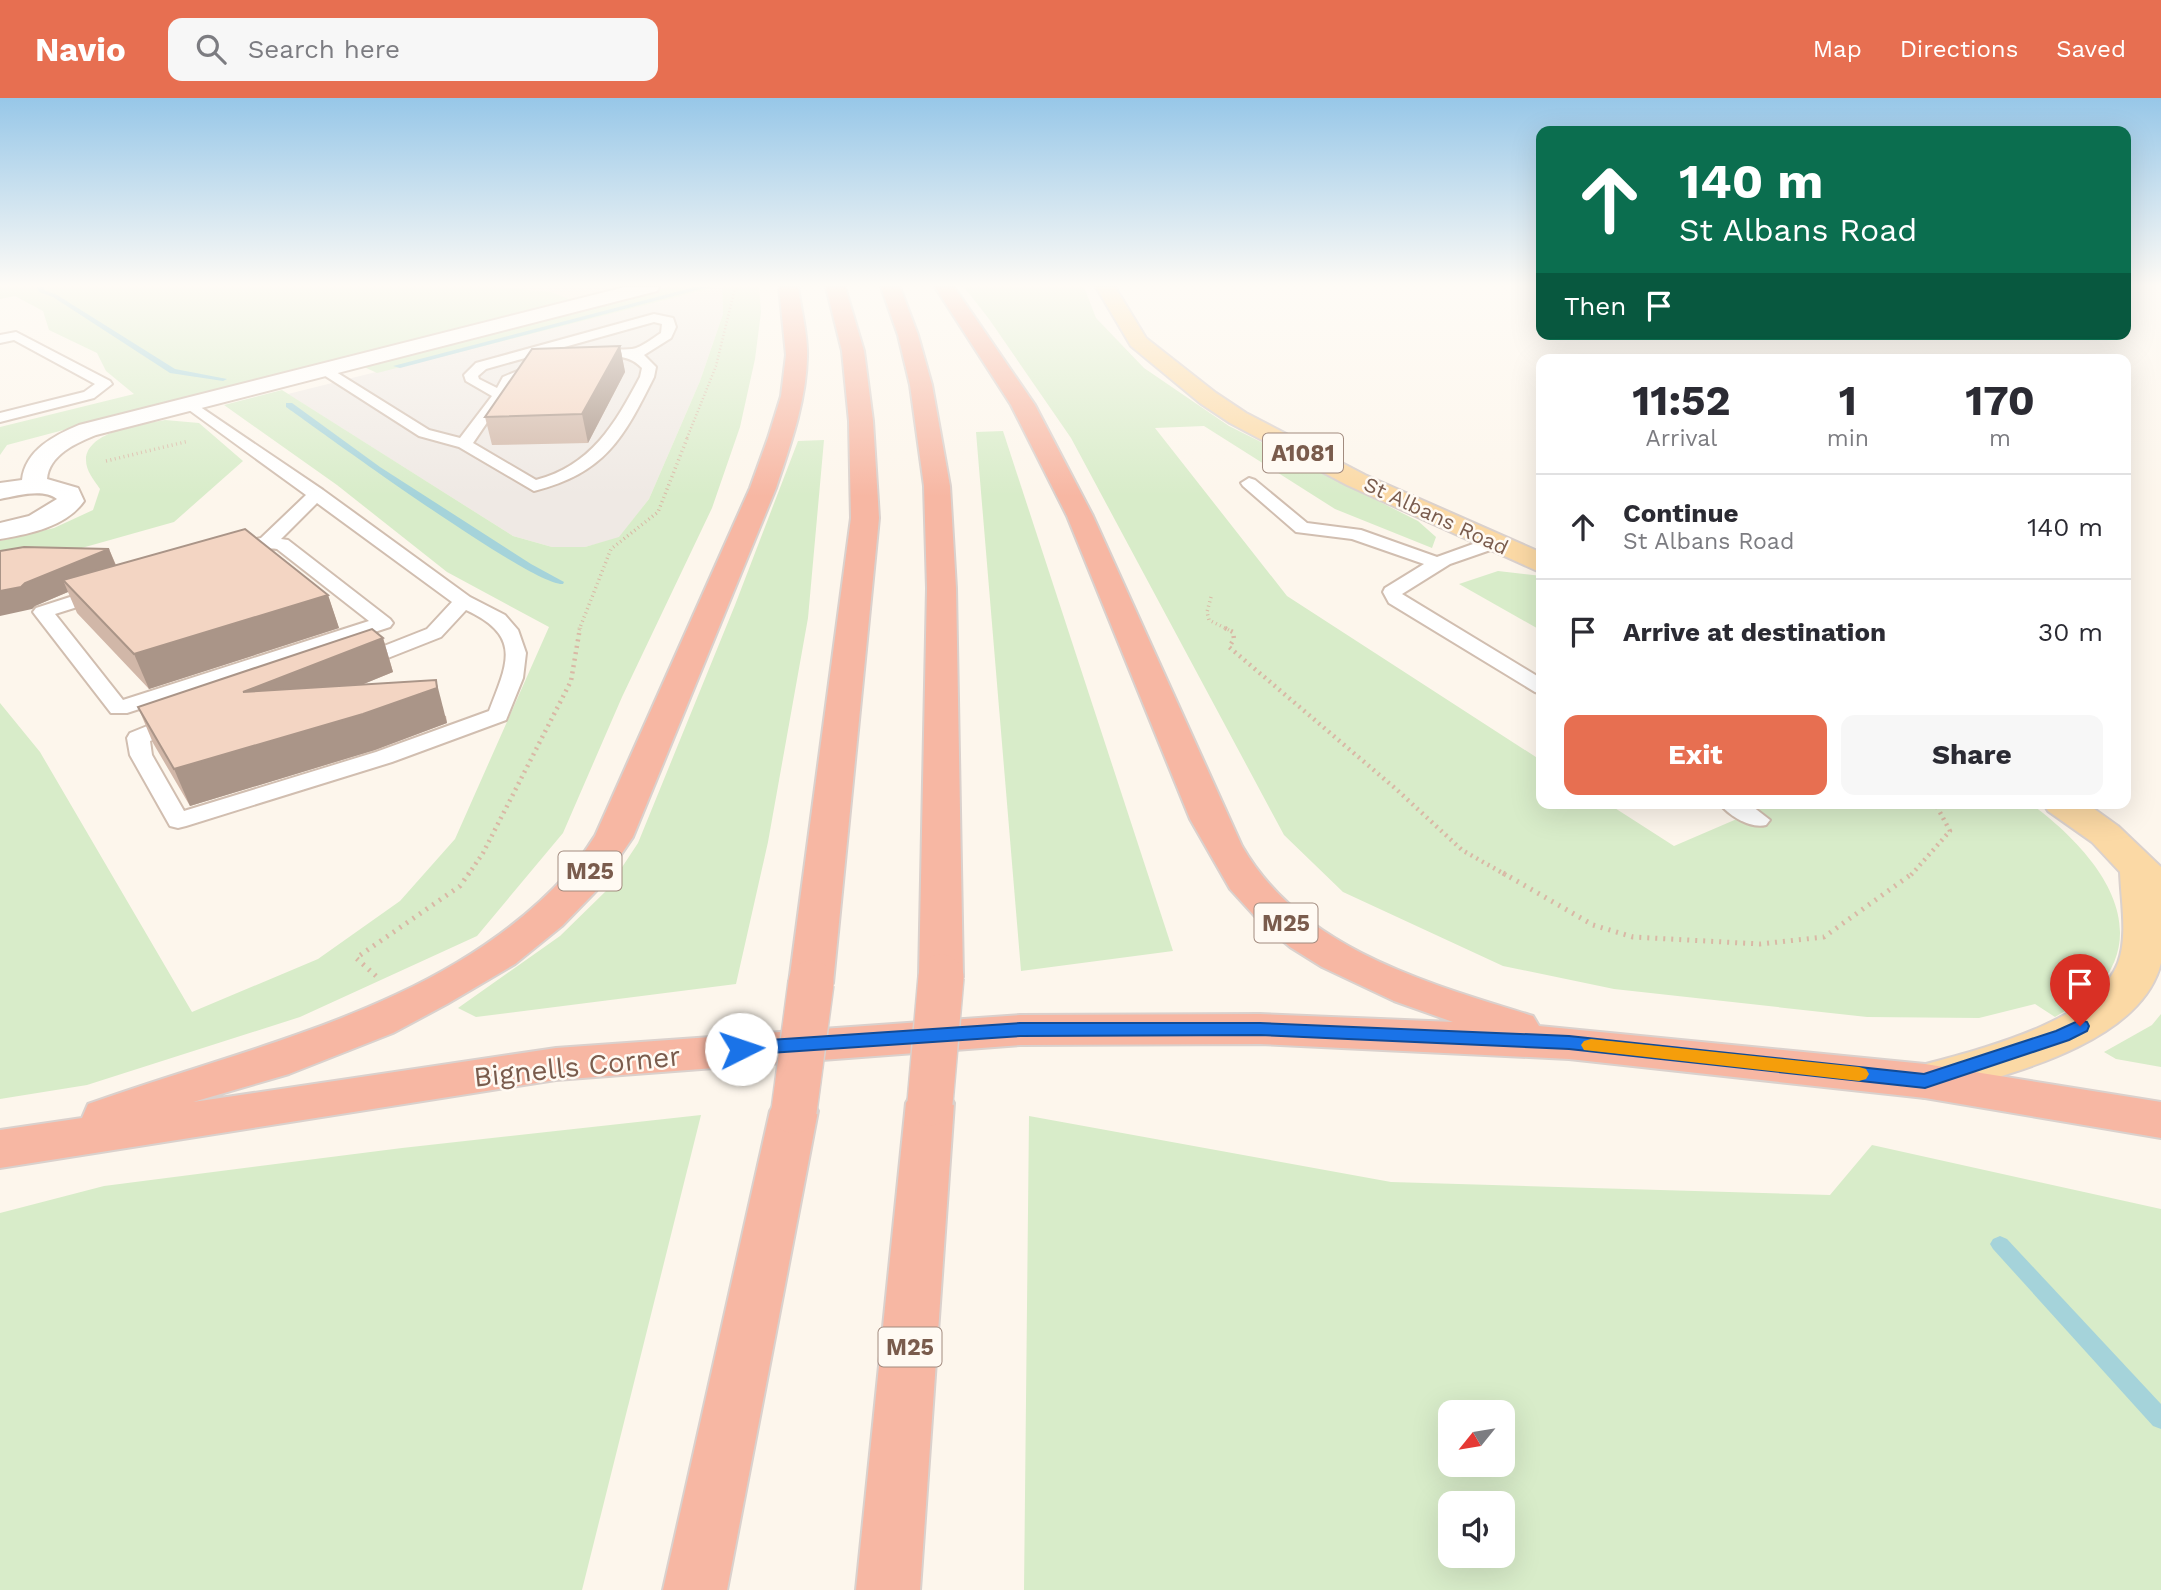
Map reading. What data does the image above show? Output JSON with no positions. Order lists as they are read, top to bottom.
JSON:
{
  "streets": {
    "highway": ["M25", "Bignells Corner"],
    "main road": ["A1081", "St Albans Road"]
  },
  "crossings": [
    ["M25", "Bignells Corner"]
  ],
  "north": "bottom left",
  "page": {
    "header": "Navio",
    "search": "Search here",
    "nav": ["Map", "Directions", "Saved"],
    "turn": ["140 m", "St Albans Road"],
    "then": "Then",
    "eta": [
      "11:52",
      "Arrival",
      "1",
      "min",
      "170",
      "m"
    ],
    "list": [
      {
        "name": "Continue",
        "note": "St Albans Road",
        "value": "140 m"
      },
      {
        "name": "Arrive at destination",
        "value": "30 m"
      }
    ],
    "buttons": ["Exit", "Share"]
  }
}
